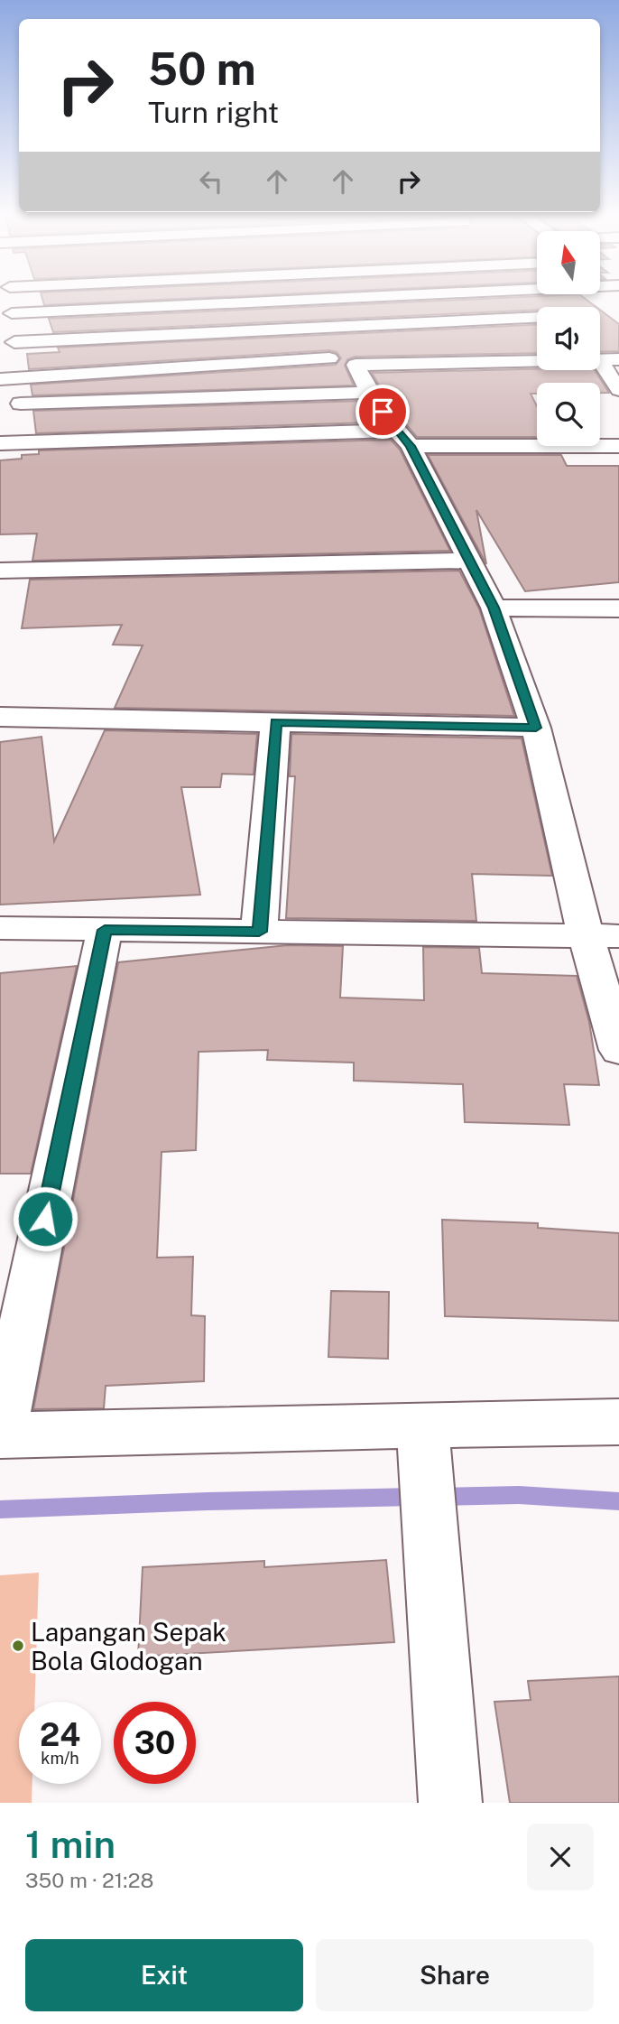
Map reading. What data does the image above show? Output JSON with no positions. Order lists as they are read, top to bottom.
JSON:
{
  "places": ["Lapangan Sepak Bola Glodogan"],
  "north": "top",
  "page": {
    "turn": ["50 m", "Turn right"],
    "speed": "24 km/h",
    "limit": "30",
    "heading": ["1 min", "350 m · 21:28"],
    "buttons": ["Exit", "Share"]
  }
}
